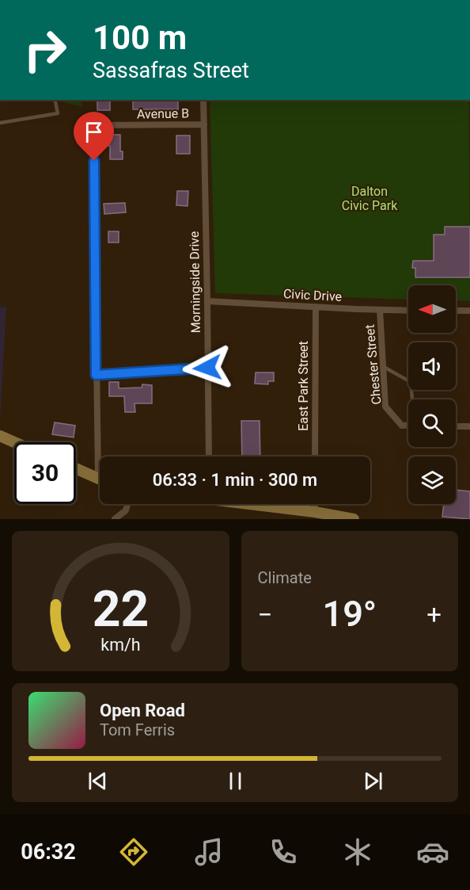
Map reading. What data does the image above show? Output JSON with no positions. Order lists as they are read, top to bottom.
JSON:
{
  "streets": {
    "street": [
      "Avenue B",
      "Morningside Drive",
      "Civic Drive",
      "Chester Street",
      "East Park Street"
    ]
  },
  "crossings": [
    ["Avenue B", "Morningside Drive"],
    ["Morningside Drive", "Civic Drive"],
    ["Civic Drive", "Chester Street"],
    ["Civic Drive", "East Park Street"]
  ],
  "parks": ["Dalton Civic Park"],
  "north": "left",
  "page": {
    "turn": ["100 m", "Sassafras Street"],
    "limit": "30",
    "trip": "06:33 · 1 min · 300 m",
    "tile": "Climate",
    "heat": ["−", "19°", "+"],
    "song": ["Open Road", "Tom Ferris"],
    "tabs": "06:32",
    "gauge": ["22", "km/h"]
  }
}
